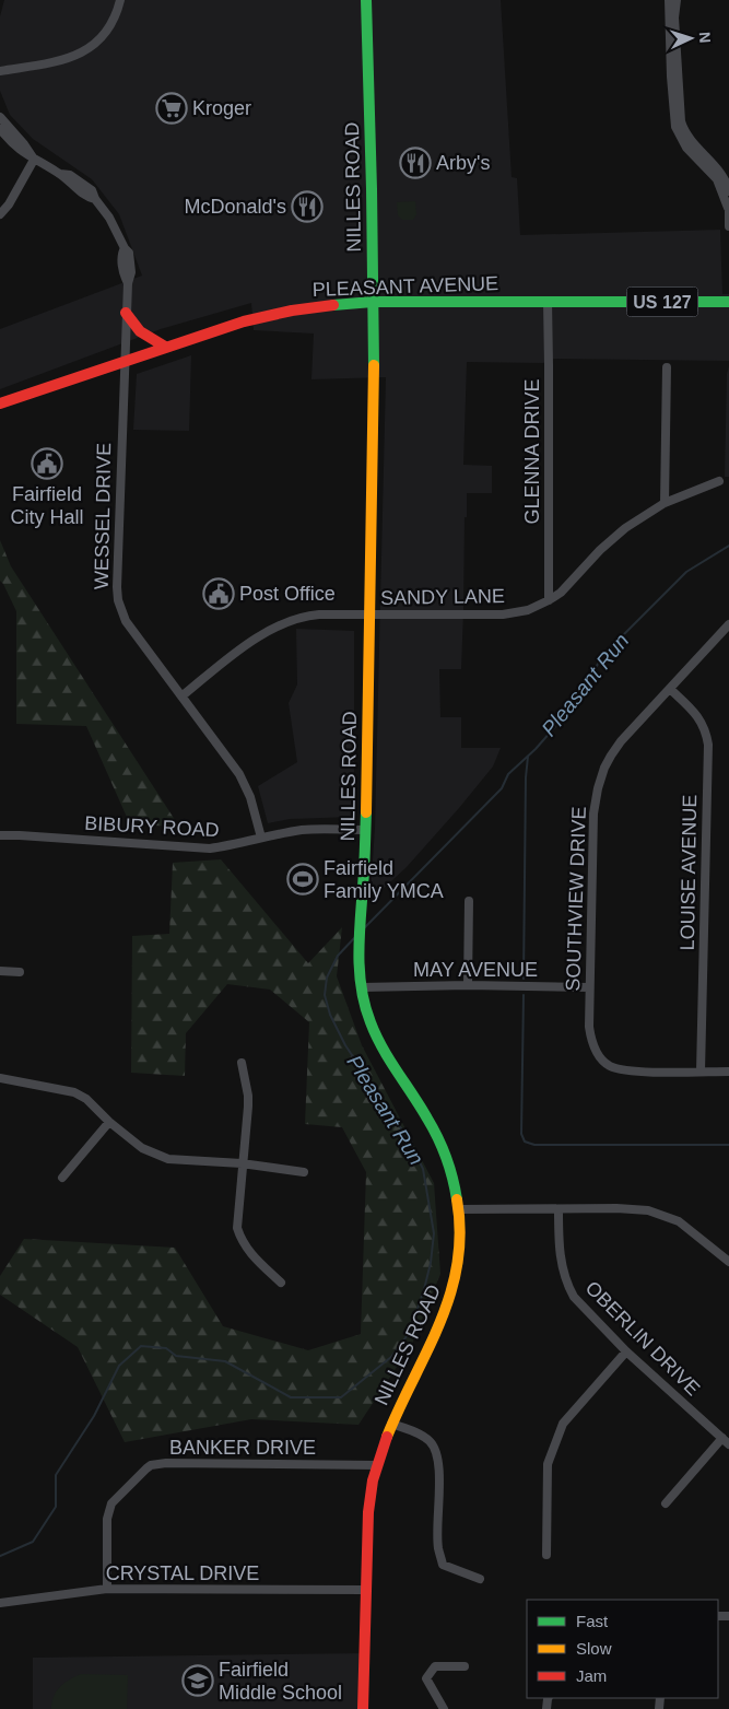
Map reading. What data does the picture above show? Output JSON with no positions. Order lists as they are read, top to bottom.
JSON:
{
  "streets": {
    "street": [
      "NILLES ROAD",
      "PLEASANT AVENUE",
      "US 127",
      "GLENNA DRIVE",
      "WESSEL DRIVE",
      "SANDY LANE",
      "BIBURY ROAD",
      "LOUISE AVENUE",
      "SOUTHVIEW DRIVE",
      "MAY AVENUE",
      "OBERLIN DRIVE",
      "BANKER DRIVE",
      "CRYSTAL DRIVE"
    ]
  },
  "crossings": [
    ["NILLES ROAD", "PLEASANT AVENUE"],
    ["NILLES ROAD", "SANDY LANE"],
    ["NILLES ROAD", "BIBURY ROAD"],
    ["NILLES ROAD", "MAY AVENUE"],
    ["NILLES ROAD", "BANKER DRIVE"],
    ["NILLES ROAD", "CRYSTAL DRIVE"],
    ["PLEASANT AVENUE", "GLENNA DRIVE"],
    ["PLEASANT AVENUE", "WESSEL DRIVE"],
    ["GLENNA DRIVE", "SANDY LANE"],
    ["WESSEL DRIVE", "SANDY LANE"],
    ["WESSEL DRIVE", "BIBURY ROAD"],
    ["LOUISE AVENUE", "SOUTHVIEW DRIVE"],
    ["SOUTHVIEW DRIVE", "MAY AVENUE"],
    ["BANKER DRIVE", "CRYSTAL DRIVE"]
  ],
  "water": ["Pleasant Run"],
  "places": {
    "supermarket": ["Kroger"],
    "restaurant": ["Arby's", "McDonald's"],
    "public building": ["Fairfield City Hall", "Post Office"],
    "sports": ["Fairfield Family YMCA"],
    "school or university": ["Fairfield Middle School"]
  },
  "legend": ["Fast", "Slow", "Jam"],
  "north": "right"
}
